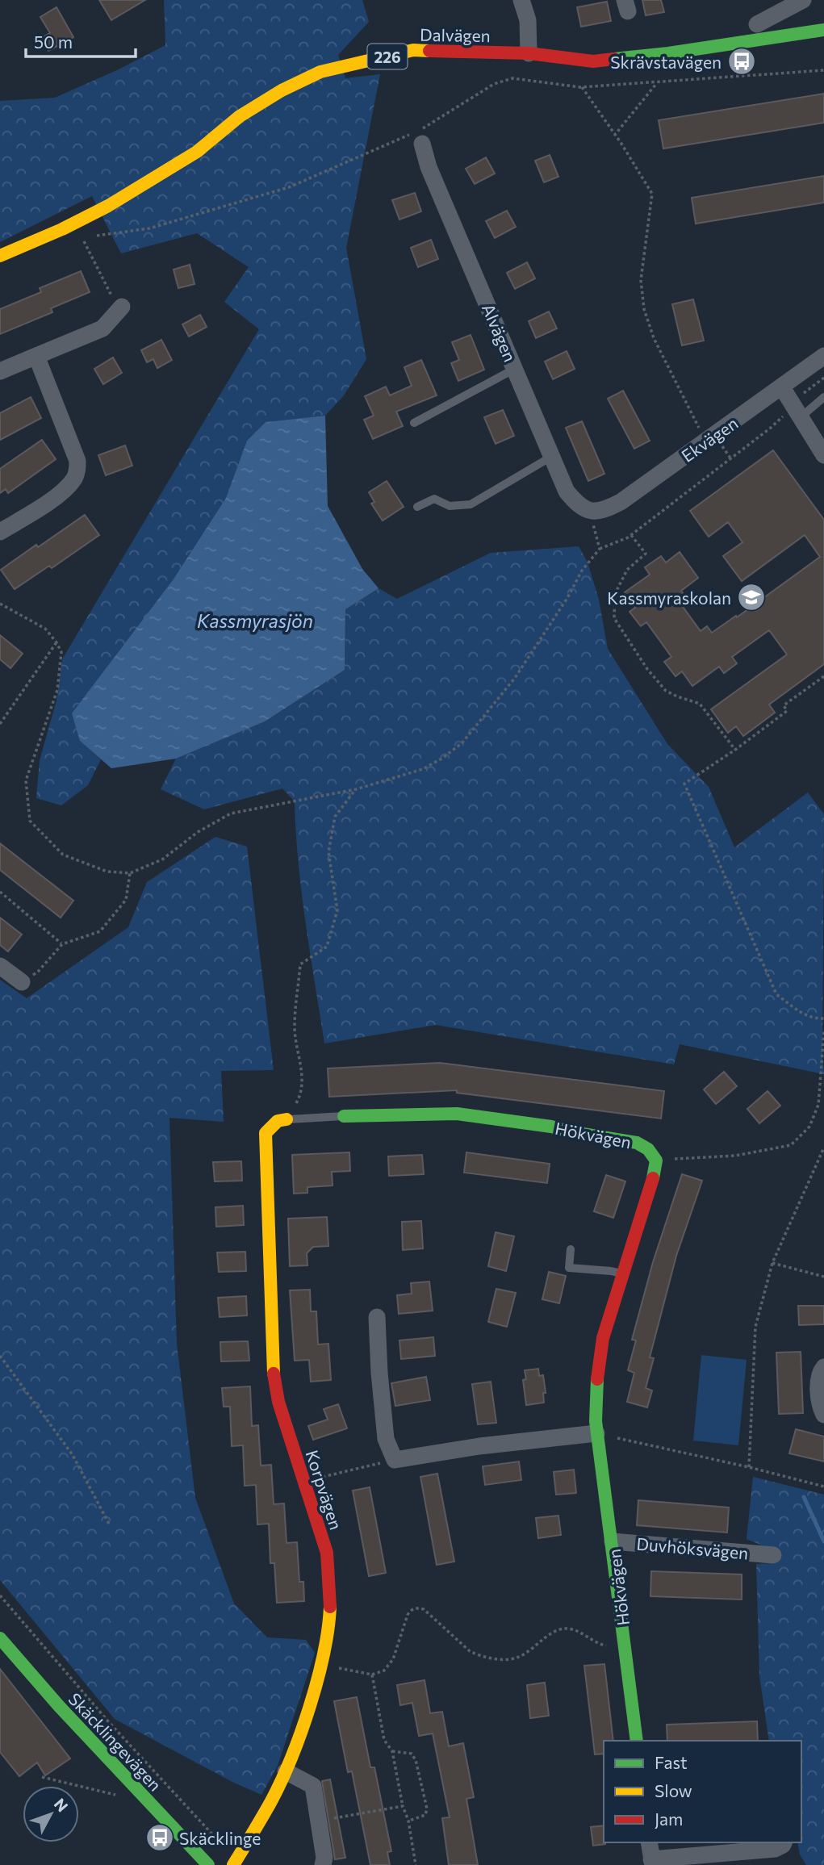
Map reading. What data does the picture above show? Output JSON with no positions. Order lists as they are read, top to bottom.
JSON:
{
  "streets": {
    "street": [
      "Dalvägen",
      "226",
      "Alvägen",
      "Ekvägen",
      "Hökvägen",
      "Korpvägen",
      "Duvhöksvägen",
      "Skäcklingevägen"
    ]
  },
  "crossings": [
    ["Alvägen", "Ekvägen"],
    ["Hökvägen", "Duvhöksvägen"]
  ],
  "water": ["Kassmyrasjön"],
  "places": {
    "bus stop": ["Skrävstavägen", "Skäcklinge"],
    "school or university": ["Kassmyraskolan"]
  },
  "legend": ["Fast", "Slow", "Jam"],
  "scale_bar": "50 m",
  "north": "top right"
}
